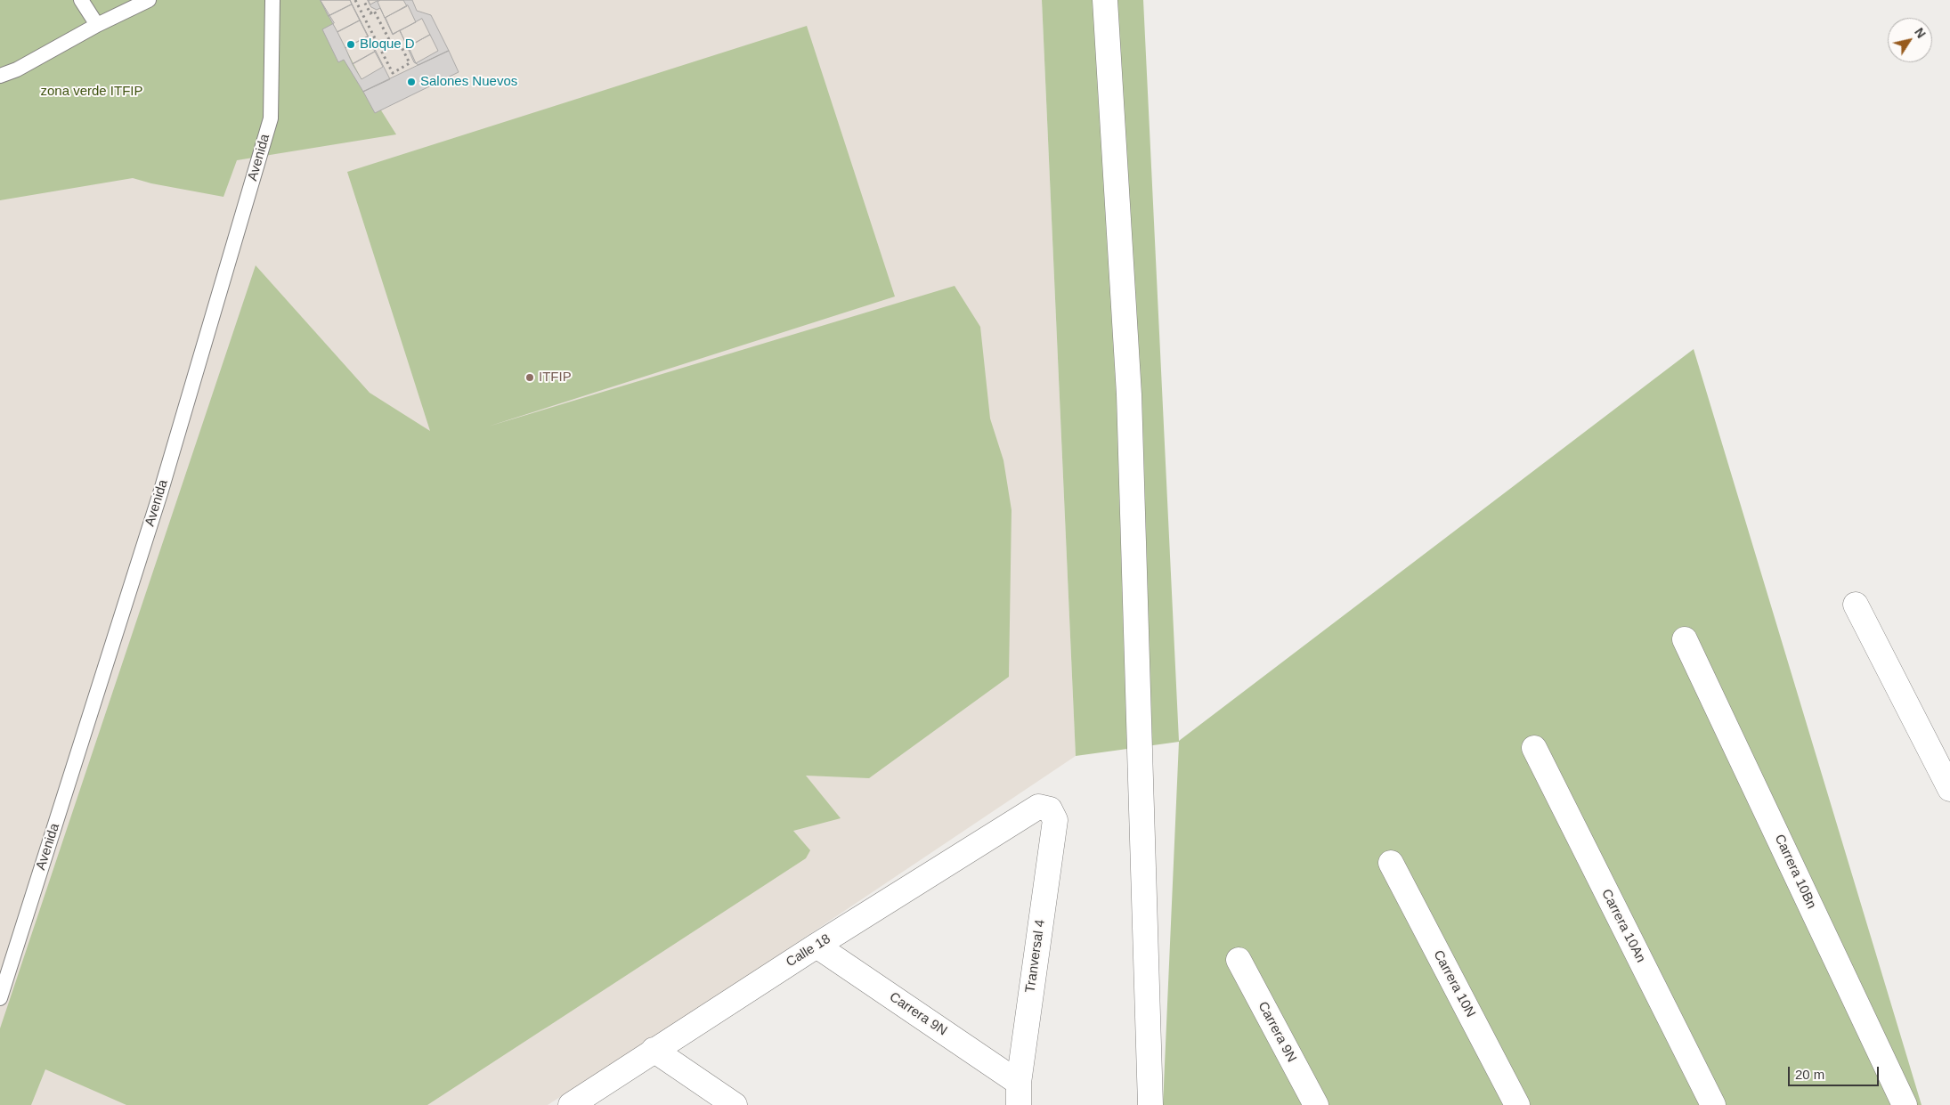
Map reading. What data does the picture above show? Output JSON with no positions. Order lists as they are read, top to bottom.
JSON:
{
  "streets": {
    "street": [
      "Carrera 10Bn",
      "Carrera 10An",
      "Calle 18",
      "Tranversal 4",
      "Carrera 10N",
      "Carrera 9N"
    ],
    "lane": ["Avenida"]
  },
  "crossings": [
    ["Calle 18", "Tranversal 4"],
    ["Calle 18", "Carrera 9N"],
    ["Tranversal 4", "Carrera 9N"]
  ],
  "parks": ["zona verde ITFIP"],
  "places": ["Bloque D", "Salones Nuevos", "ITFIP"],
  "scale_bar": "20 m",
  "north": "top right"
}
